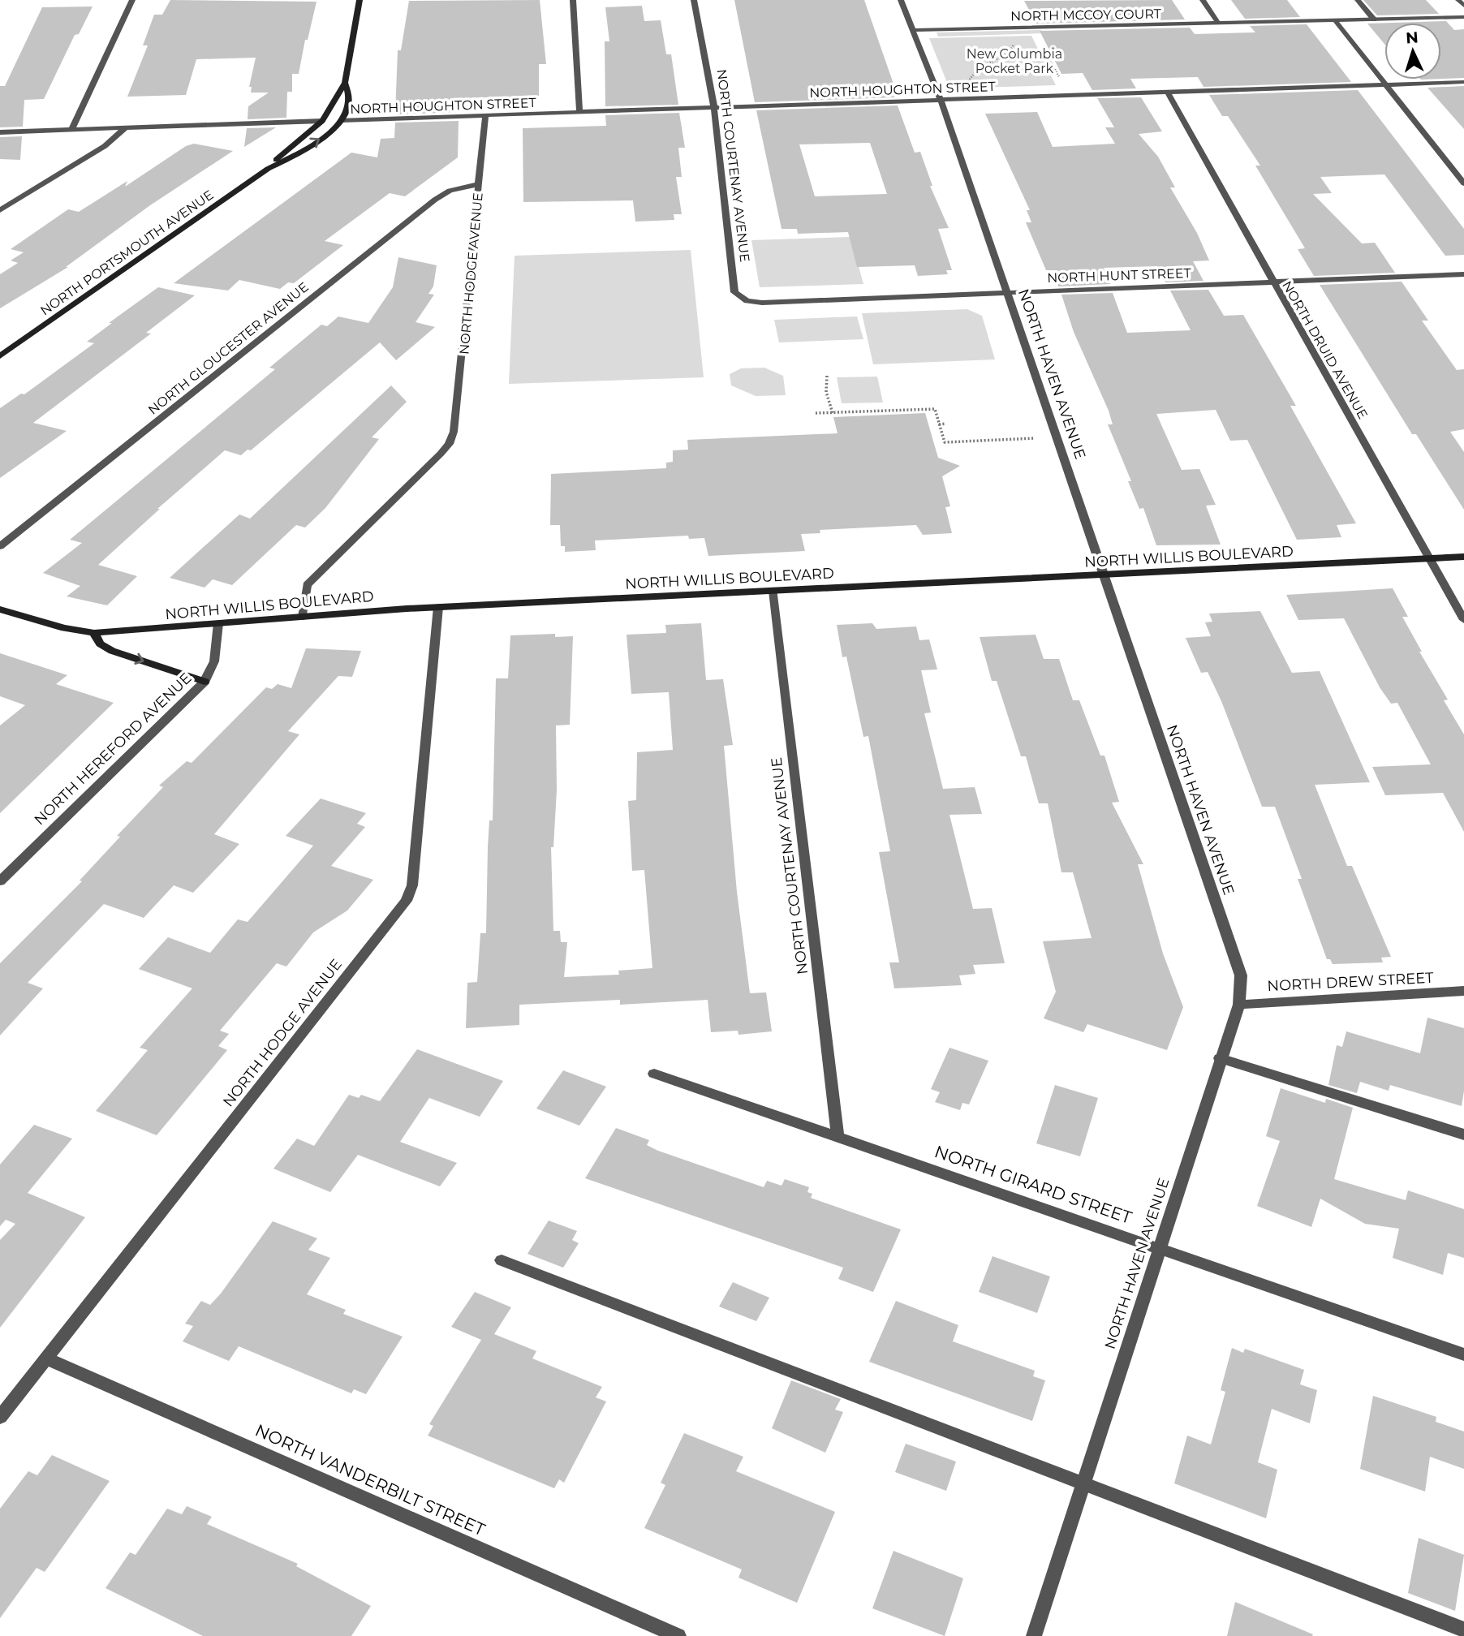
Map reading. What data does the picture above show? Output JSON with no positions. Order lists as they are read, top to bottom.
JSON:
{
  "streets": {
    "street": [
      "NORTH MCCOY COURT",
      "NORTH HOUGHTON STREET",
      "NORTH COURTENAY AVENUE",
      "NORTH PORTSMOUTH AVENUE",
      "NORTH HODGE AVENUE",
      "NORTH HUNT STREET",
      "NORTH GLOUCESTER AVENUE",
      "NORTH DRUID AVENUE",
      "NORTH HAVEN AVENUE",
      "NORTH WILLIS BOULEVARD",
      "NORTH HEREFORD AVENUE",
      "NORTH DREW STREET",
      "NORTH GIRARD STREET",
      "NORTH VANDERBILT STREET"
    ]
  },
  "crossings": [
    ["NORTH MCCOY COURT", "NORTH HAVEN AVENUE"],
    ["NORTH HOUGHTON STREET", "NORTH COURTENAY AVENUE"],
    ["NORTH HOUGHTON STREET", "NORTH PORTSMOUTH AVENUE"],
    ["NORTH HOUGHTON STREET", "NORTH HODGE AVENUE"],
    ["NORTH HOUGHTON STREET", "NORTH DRUID AVENUE"],
    ["NORTH HOUGHTON STREET", "NORTH HAVEN AVENUE"],
    ["NORTH COURTENAY AVENUE", "NORTH HUNT STREET"],
    ["NORTH COURTENAY AVENUE", "NORTH WILLIS BOULEVARD"],
    ["NORTH COURTENAY AVENUE", "NORTH GIRARD STREET"],
    ["NORTH HODGE AVENUE", "NORTH GLOUCESTER AVENUE"],
    ["NORTH HODGE AVENUE", "NORTH WILLIS BOULEVARD"],
    ["NORTH HODGE AVENUE", "NORTH VANDERBILT STREET"],
    ["NORTH HUNT STREET", "NORTH DRUID AVENUE"],
    ["NORTH HUNT STREET", "NORTH HAVEN AVENUE"],
    ["NORTH DRUID AVENUE", "NORTH WILLIS BOULEVARD"],
    ["NORTH HAVEN AVENUE", "NORTH WILLIS BOULEVARD"],
    ["NORTH HAVEN AVENUE", "NORTH DREW STREET"],
    ["NORTH HAVEN AVENUE", "NORTH GIRARD STREET"],
    ["NORTH WILLIS BOULEVARD", "NORTH HEREFORD AVENUE"]
  ],
  "parks": ["New Columbia Pocket Park"],
  "north": "top"
}
